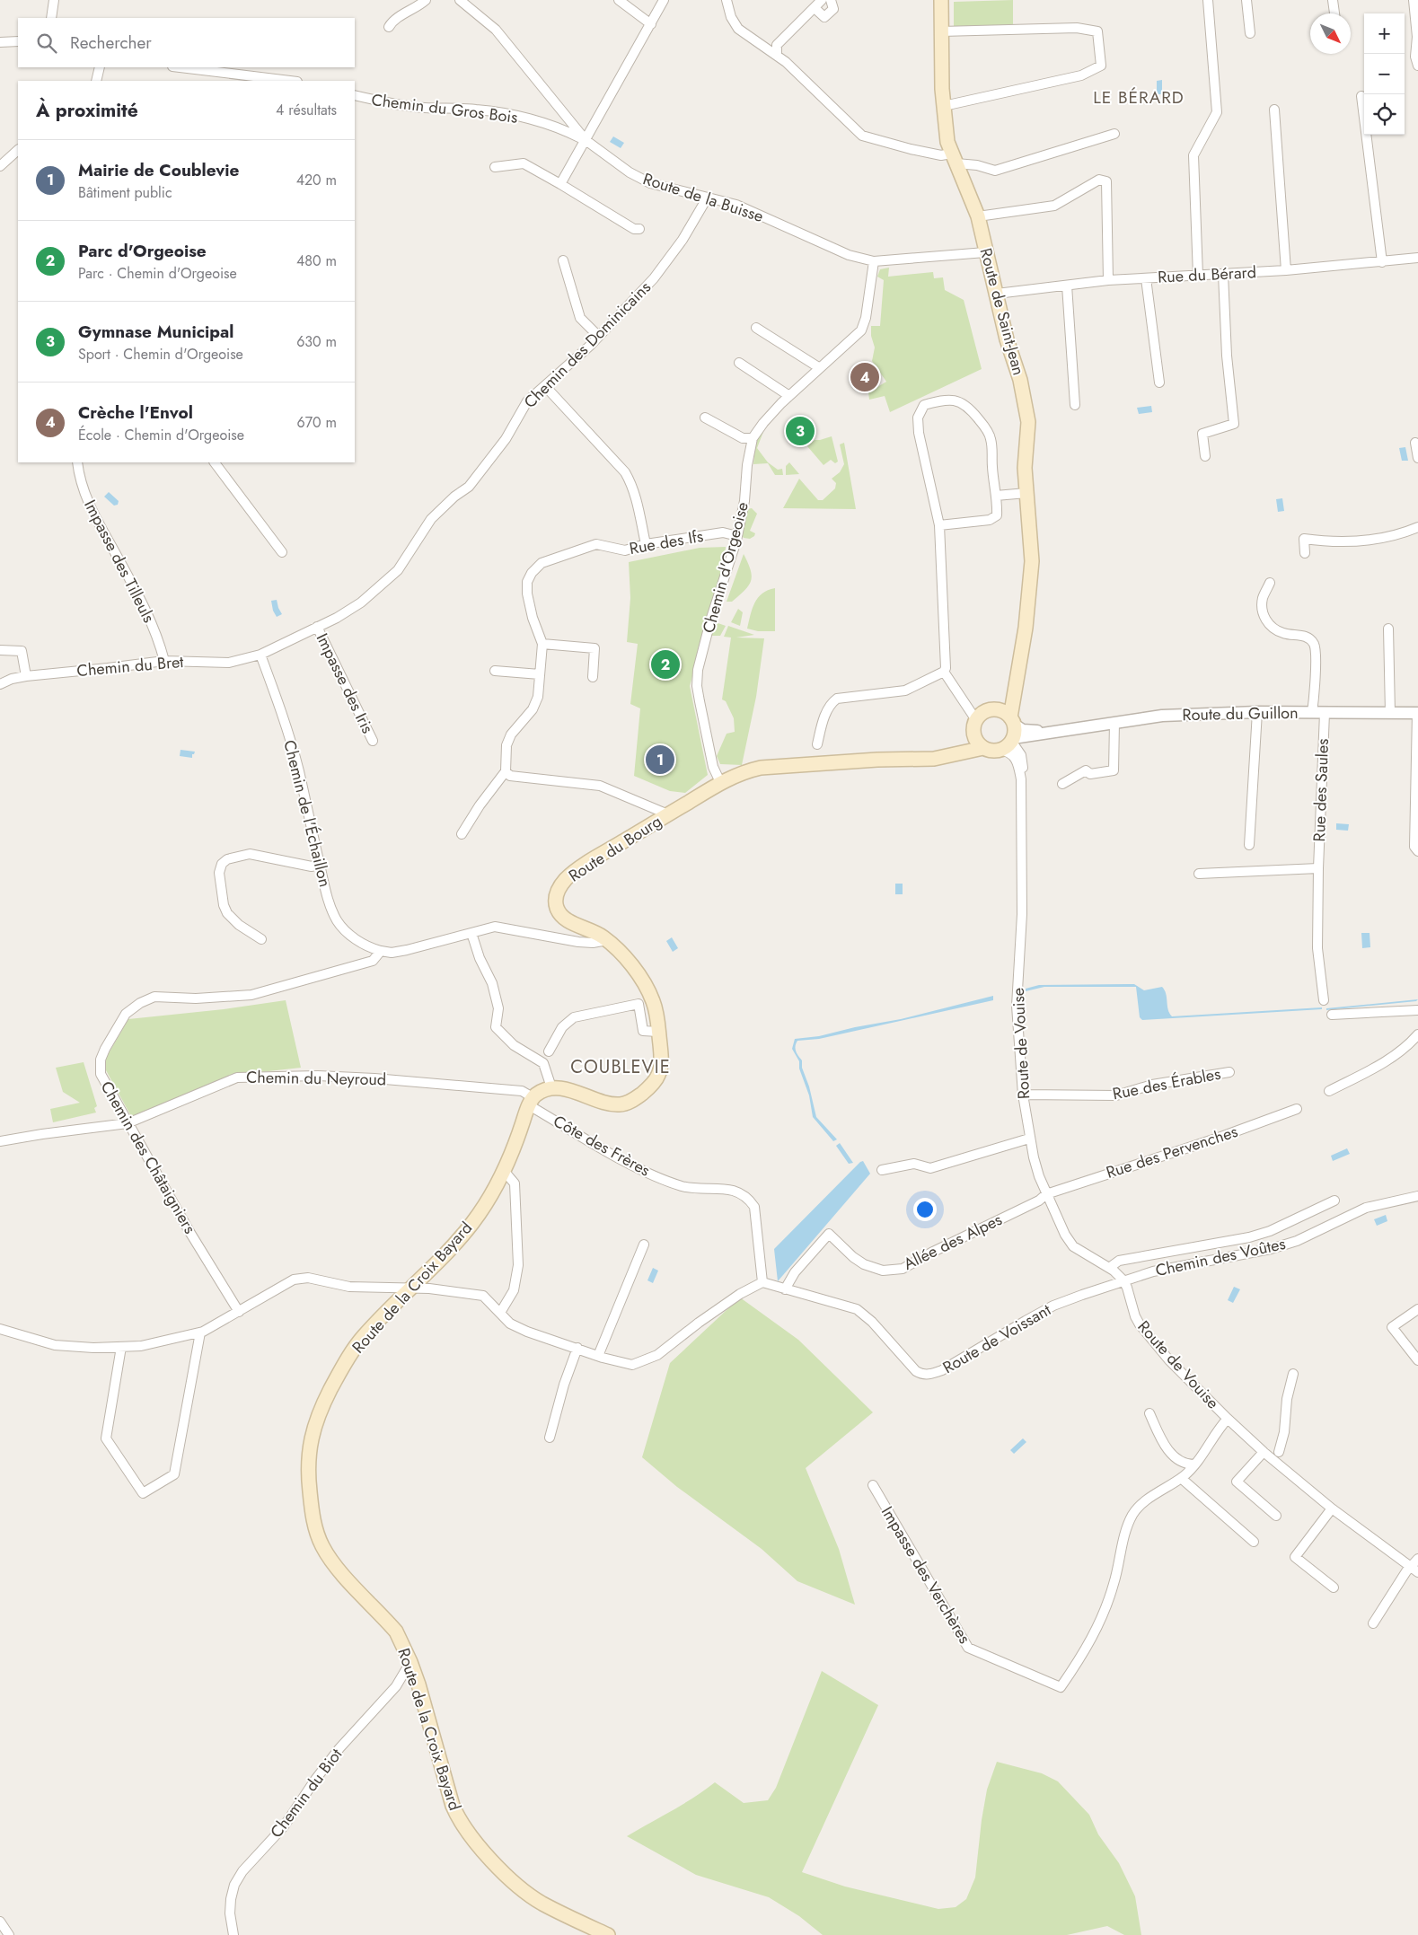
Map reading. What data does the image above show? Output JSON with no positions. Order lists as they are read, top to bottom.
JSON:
{
  "streets": {
    "main road": ["Route de Saint-Jean", "Route du Bourg", "Route de la Croix Bayard"],
    "street": [
      "Chemin du Gros Bois",
      "Route de la Buisse",
      "Rue du Bérard",
      "Chemin des Dominicains",
      "Rue des Ifs",
      "Impasse des Tilleuls",
      "Chemin d'Orgeoise",
      "Chemin du Bret",
      "Impasse des Iris",
      "Route du Guillon",
      "Rue des Saules",
      "Chemin de l'Échaillon",
      "Route de Vouise",
      "Chemin du Neyroud",
      "Rue des Érables",
      "Côte des Frères",
      "Rue des Pervenches",
      "Chemin des Châtaigniers",
      "Allée des Alpes",
      "Chemin des Voûtes",
      "Route de Voissant",
      "Impasse des Verchères",
      "Chemin du Biot"
    ]
  },
  "crossings": [
    ["Chemin du Gros Bois", "Route de la Buisse"],
    ["Route de la Buisse", "Route de Saint-Jean"],
    ["Route de la Buisse", "Chemin des Dominicains"],
    ["Route de la Buisse", "Chemin d'Orgeoise"],
    ["Rue du Bérard", "Route de Saint-Jean"],
    ["Route de Saint-Jean", "Route du Guillon"],
    ["Route de Saint-Jean", "Route du Bourg"],
    ["Route de Saint-Jean", "Route de Vouise"],
    ["Chemin des Dominicains", "Chemin du Bret"],
    ["Chemin des Dominicains", "Impasse des Iris"],
    ["Chemin des Dominicains", "Chemin de l'Échaillon"],
    ["Rue des Ifs", "Chemin d'Orgeoise"],
    ["Impasse des Tilleuls", "Chemin du Bret"],
    ["Chemin d'Orgeoise", "Route du Bourg"],
    ["Chemin du Bret", "Chemin de l'Échaillon"],
    ["Route du Guillon", "Rue des Saules"],
    ["Route du Guillon", "Route du Bourg"],
    ["Route du Guillon", "Route de Vouise"],
    ["Chemin de l'Échaillon", "Chemin des Châtaigniers"],
    ["Route du Bourg", "Route de Vouise"],
    ["Route de Vouise", "Rue des Érables"],
    ["Route de Vouise", "Rue des Pervenches"],
    ["Route de Vouise", "Allée des Alpes"],
    ["Route de Vouise", "Chemin des Voûtes"],
    ["Route de Vouise", "Route de Voissant"],
    ["Chemin du Neyroud", "Côte des Frères"],
    ["Chemin du Neyroud", "Chemin des Châtaigniers"],
    ["Chemin du Neyroud", "Route de la Croix Bayard"],
    ["Côte des Frères", "Route de la Croix Bayard"],
    ["Côte des Frères", "Route de Voissant"],
    ["Rue des Pervenches", "Allée des Alpes"],
    ["Allée des Alpes", "Route de Voissant"],
    ["Chemin des Voûtes", "Route de Voissant"],
    ["Route de la Croix Bayard", "Chemin du Biot"]
  ],
  "districts": ["LE BÉRARD", "COUBLEVIE"],
  "north": "bottom right",
  "page": {
    "map_buttons": ["+", "−"],
    "search": "Rechercher",
    "heading": ["À proximité", "4 résultats"],
    "list": [
      {
        "mark": "1",
        "name": "Mairie de Coublevie",
        "note": "Bâtiment public",
        "value": "420 m"
      },
      {
        "mark": "2",
        "name": "Parc d'Orgeoise",
        "note": "Parc · Chemin d'Orgeoise",
        "value": "480 m"
      },
      {
        "mark": "3",
        "name": "Gymnase Municipal",
        "note": "Sport · Chemin d'Orgeoise",
        "value": "630 m"
      },
      {
        "mark": "4",
        "name": "Crèche l'Envol",
        "note": "École · Chemin d'Orgeoise",
        "value": "670 m"
      }
    ],
    "pins": [
      "4",
      "3",
      "2",
      "1"
    ]
  }
}
